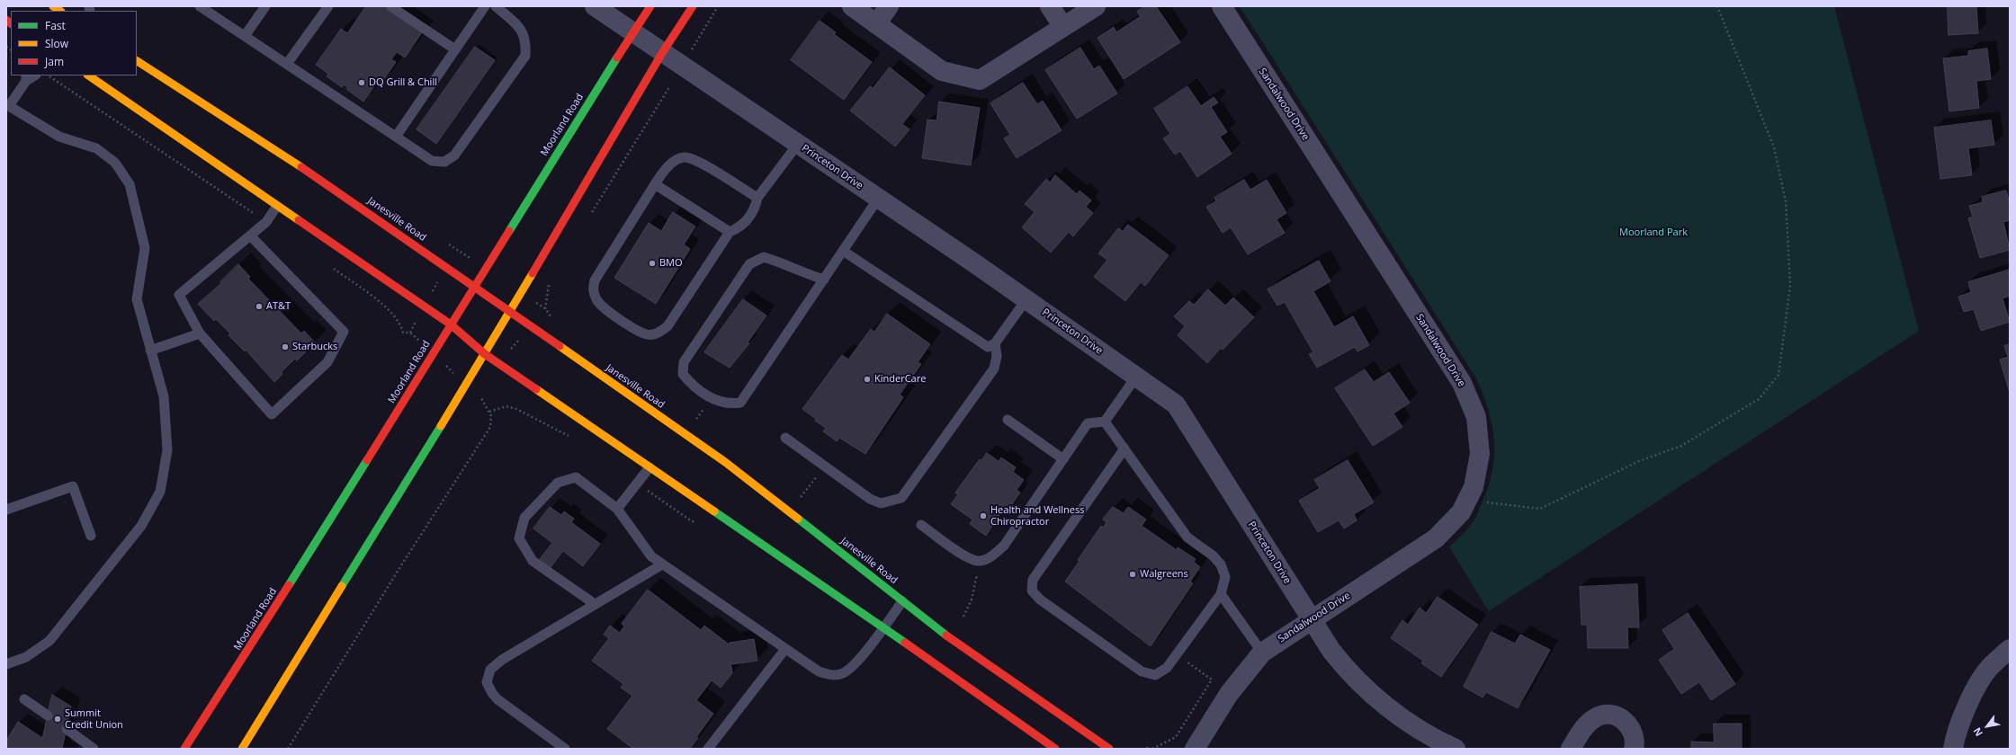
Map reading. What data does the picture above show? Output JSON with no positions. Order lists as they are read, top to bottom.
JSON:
{
  "streets": {
    "main road": ["Moorland Road", "Janesville Road"],
    "street": ["Sandalwood Drive", "Princeton Drive"]
  },
  "crossings": [
    ["Sandalwood Drive", "Princeton Drive"],
    ["Moorland Road", "Princeton Drive"],
    ["Moorland Road", "Janesville Road"]
  ],
  "parks": ["Moorland Park"],
  "places": [
    "DQ Grill & Chill",
    "BMO",
    "AT&T",
    "Starbucks",
    "KinderCare",
    "Health and Wellness Chiropractor",
    "Walgreens",
    "Summit Credit Union"
  ],
  "legend": ["Fast", "Slow", "Jam"],
  "north": "bottom left"
}
